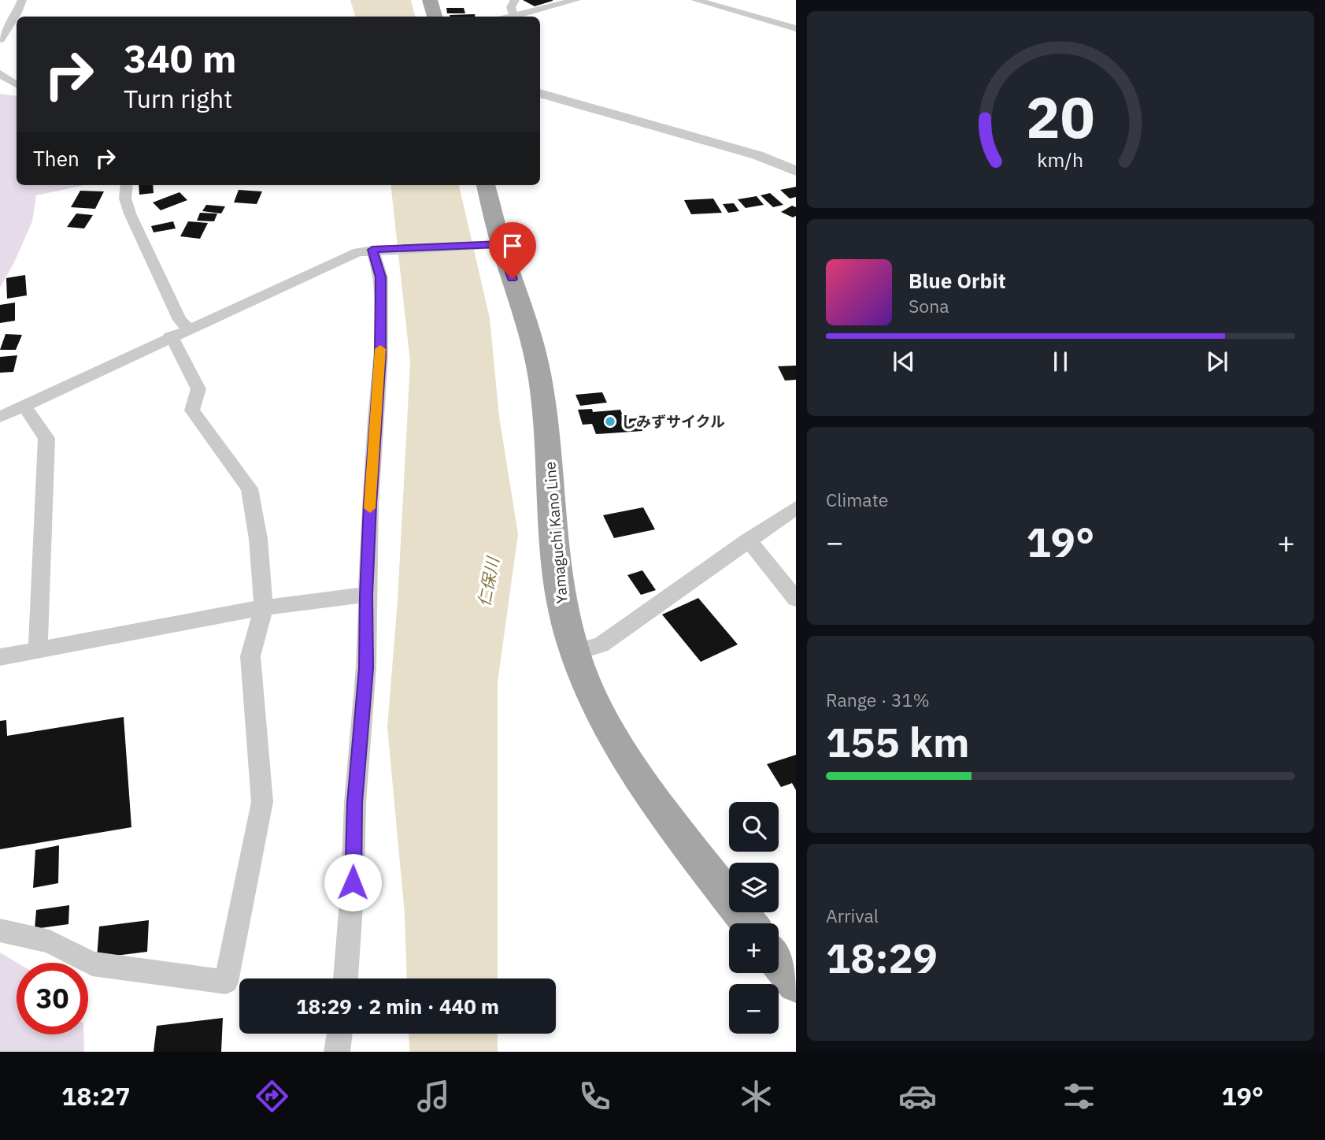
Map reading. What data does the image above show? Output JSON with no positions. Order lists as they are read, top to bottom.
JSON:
{
  "streets": {
    "main road": ["Yamaguchi Kano Line"]
  },
  "water": ["仁保川"],
  "places": ["しみずサイクル"],
  "page": {
    "turn": ["340 m", "Turn right"],
    "then": "Then",
    "song": ["Blue Orbit", "Sona"],
    "tile": [
      "Climate",
      ["Range · 31%", "155 km"],
      ["Arrival", "18:29"]
    ],
    "heat": ["−", "19°", "+"],
    "map_buttons": ["+", "−"],
    "limit": "30",
    "trip": "18:29 · 2 min · 440 m",
    "tabs": ["18:27", "19°"],
    "gauge": ["20", "km/h"]
  }
}
